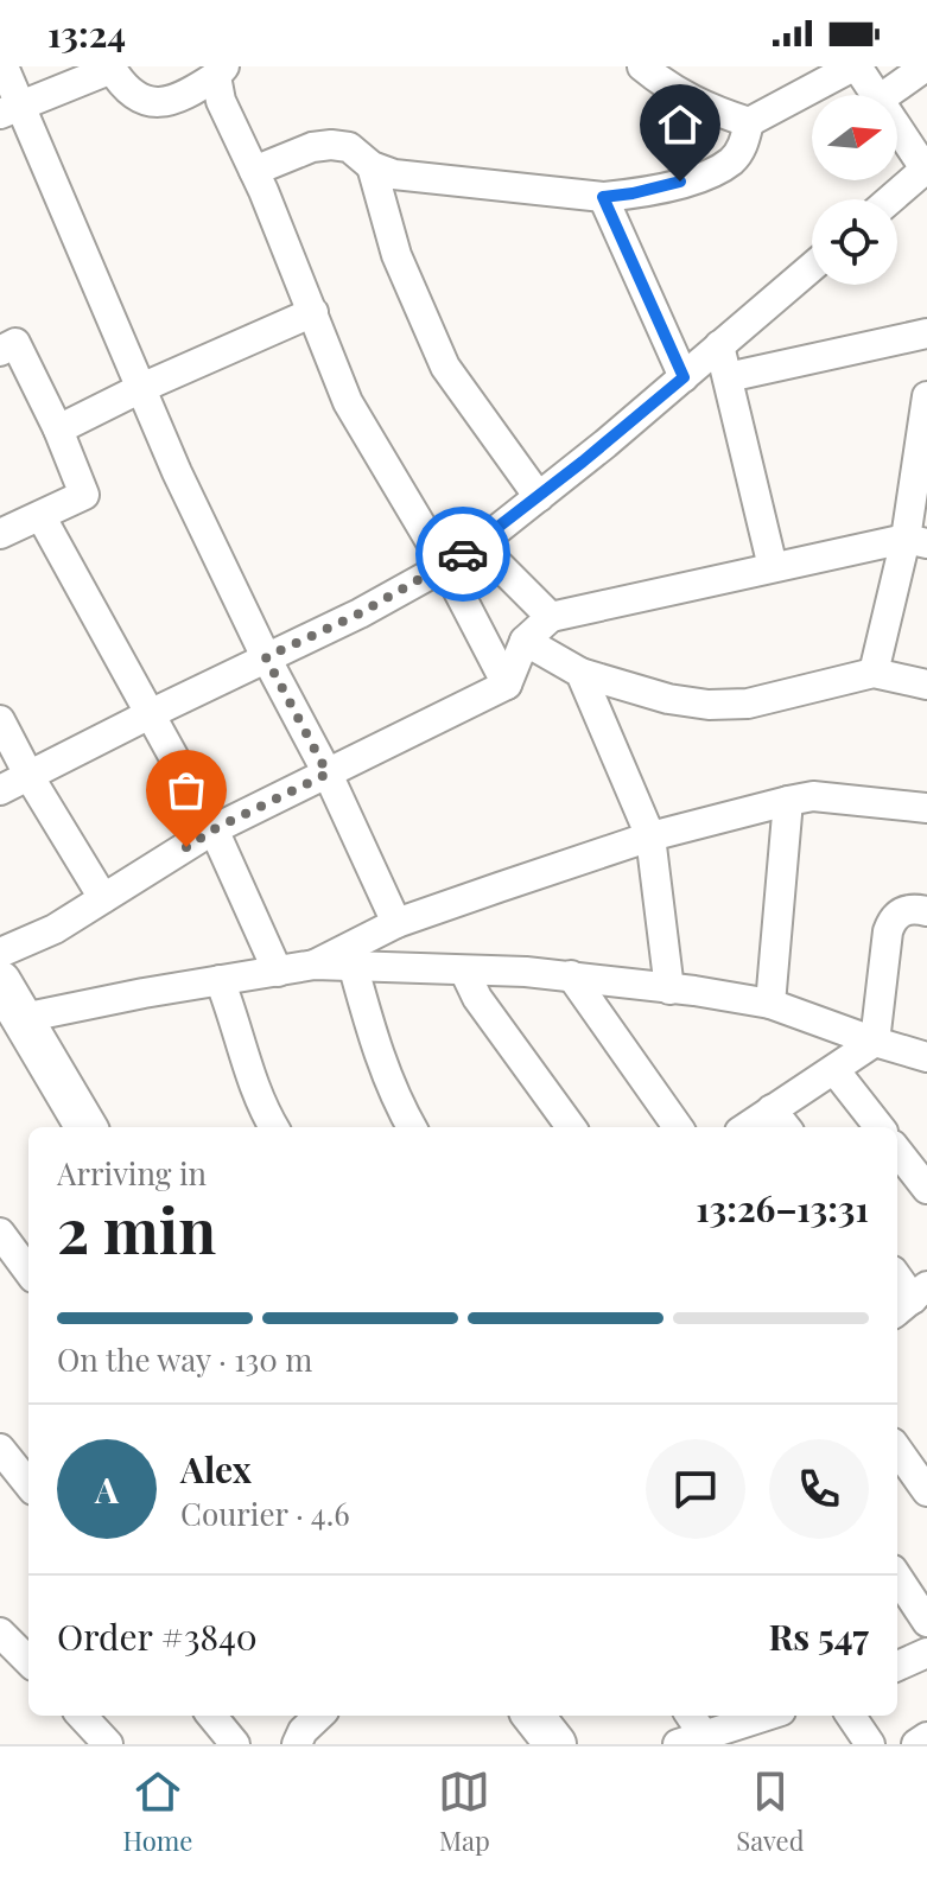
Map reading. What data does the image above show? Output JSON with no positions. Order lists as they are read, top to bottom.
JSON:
{
  "north": "right",
  "page": {
    "status": "13:24",
    "heading": ["2 min", "Arriving in", "13:26–13:31"],
    "panel": [
      "Alex",
      "Courier · 4.6",
      "Order #3840",
      "Rs 547"
    ],
    "bar": "On the way · 130 m",
    "round": "A",
    "tabs": ["Home", "Map", "Saved"]
  }
}
